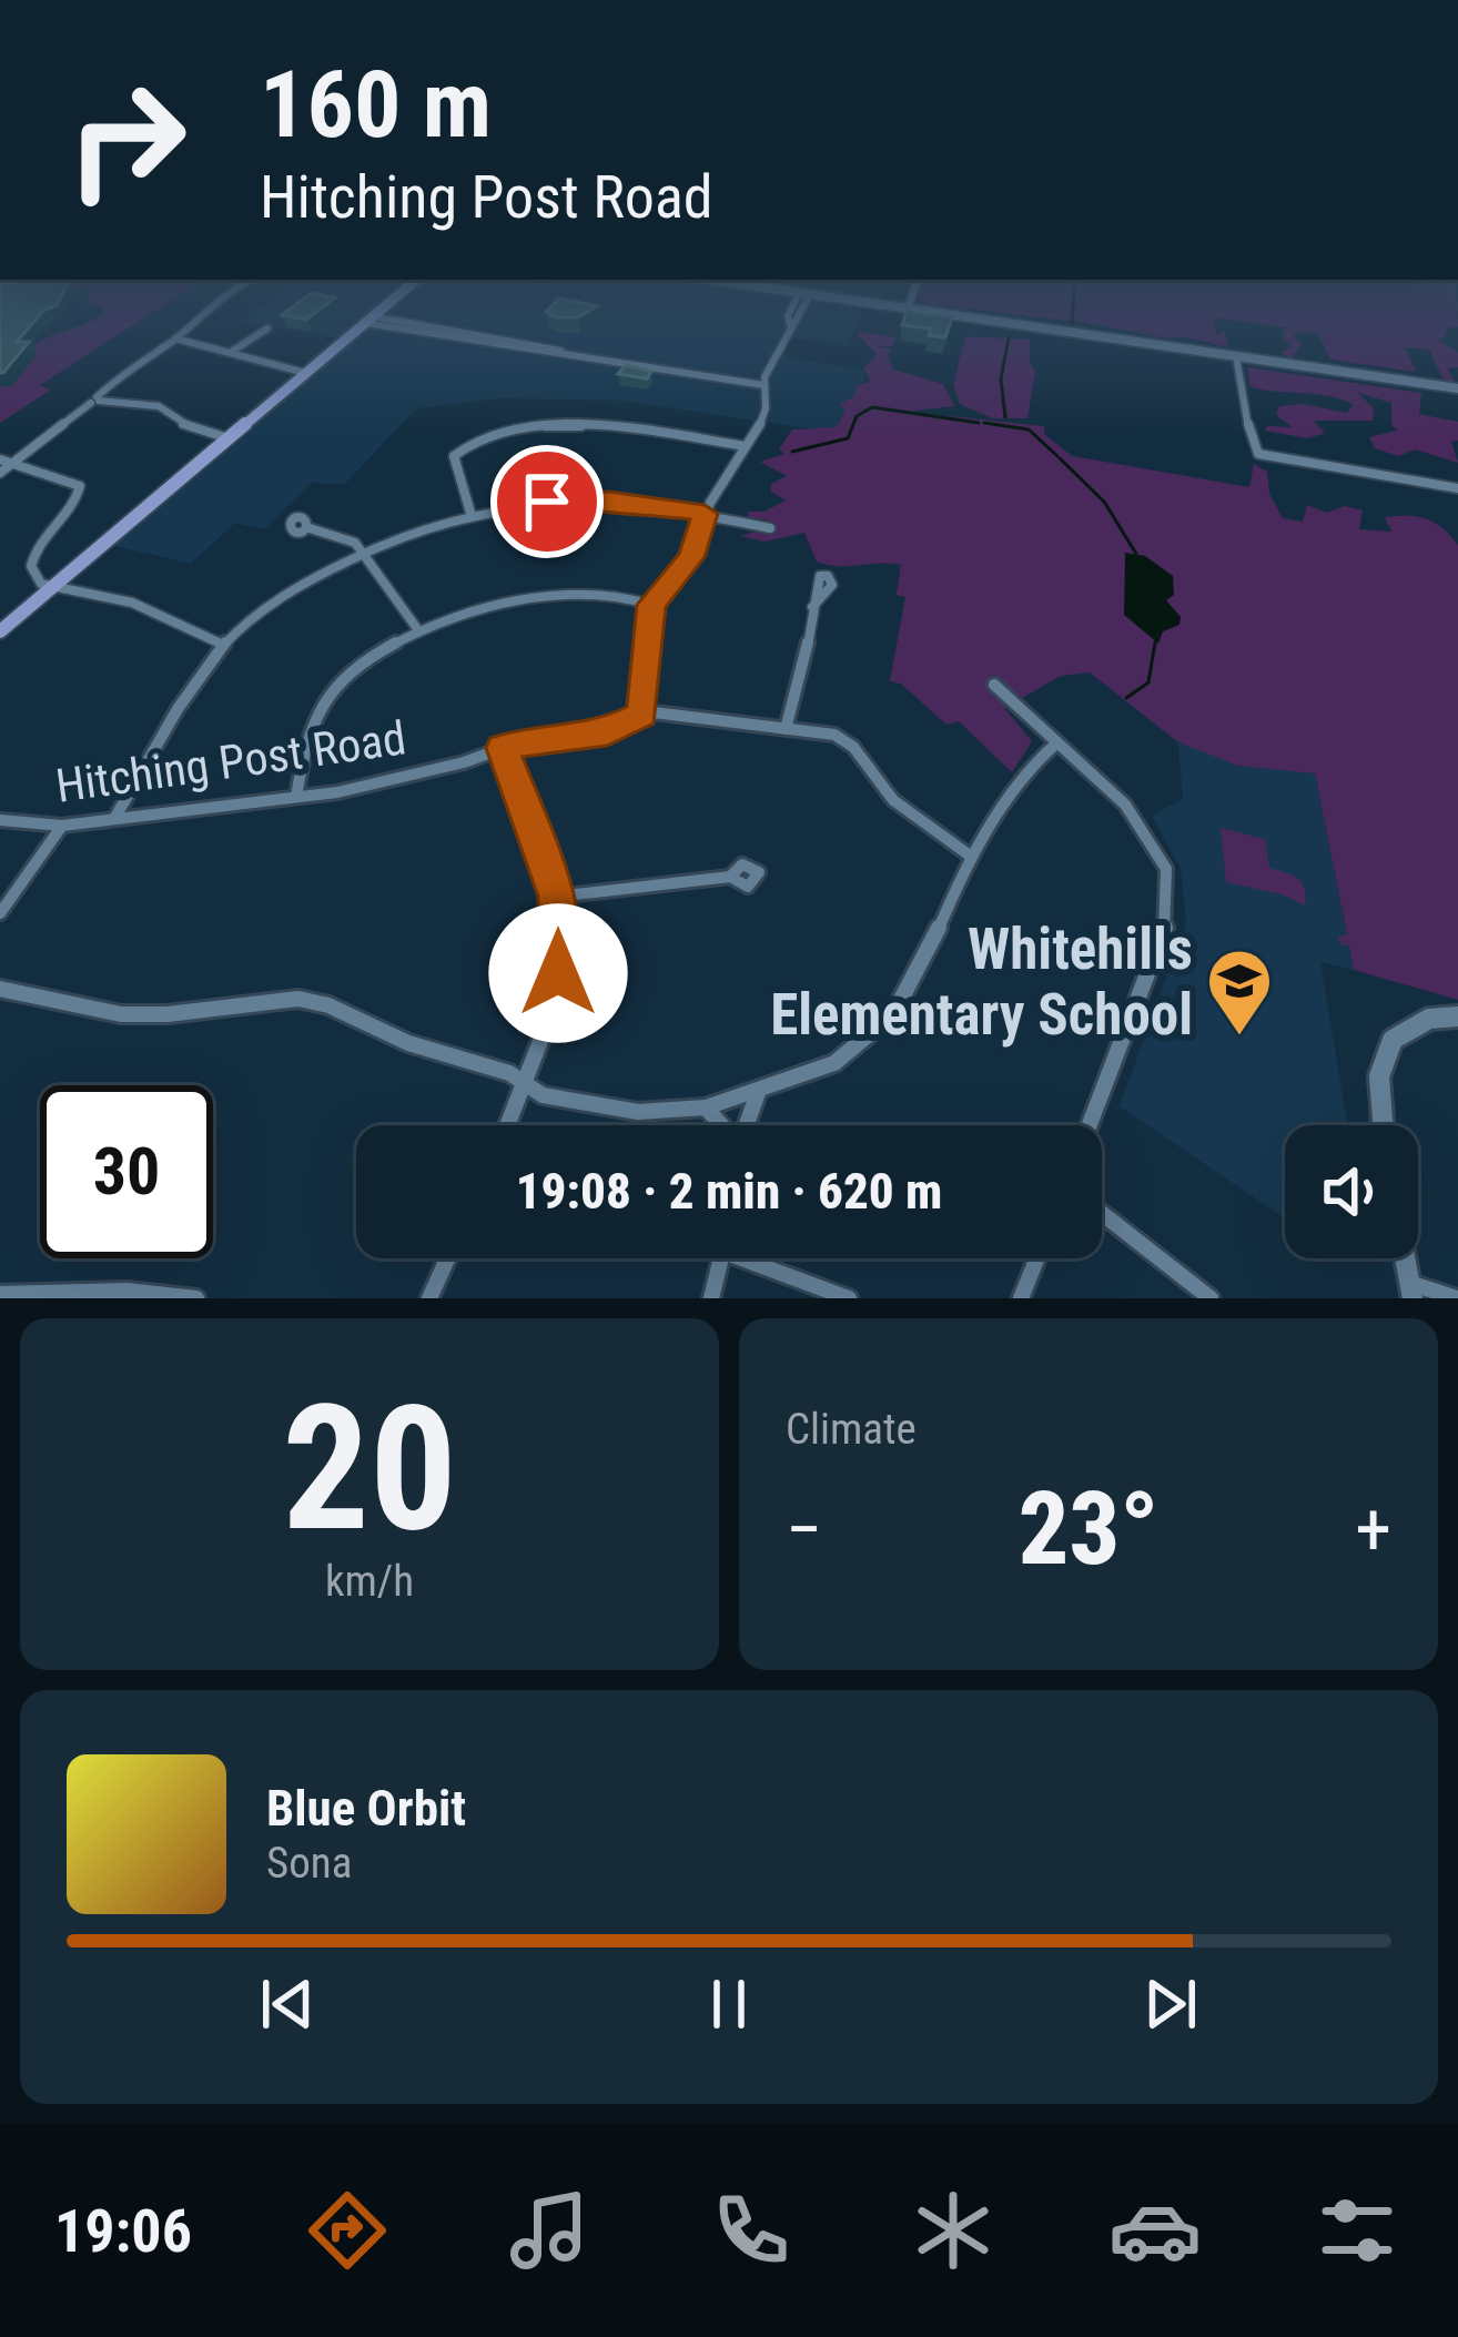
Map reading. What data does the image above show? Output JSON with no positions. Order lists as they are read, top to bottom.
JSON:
{
  "streets": {
    "street": ["Hitching Post Road"]
  },
  "places": {
    "school or university": ["Whitehills Elementary School"]
  },
  "page": {
    "turn": ["160 m", "Hitching Post Road"],
    "limit": "30",
    "trip": "19:08 · 2 min · 620 m",
    "tile": [
      ["20", "km/h"],
      "Climate"
    ],
    "heat": ["−", "23°", "+"],
    "song": ["Blue Orbit", "Sona"],
    "tabs": "19:06"
  }
}
